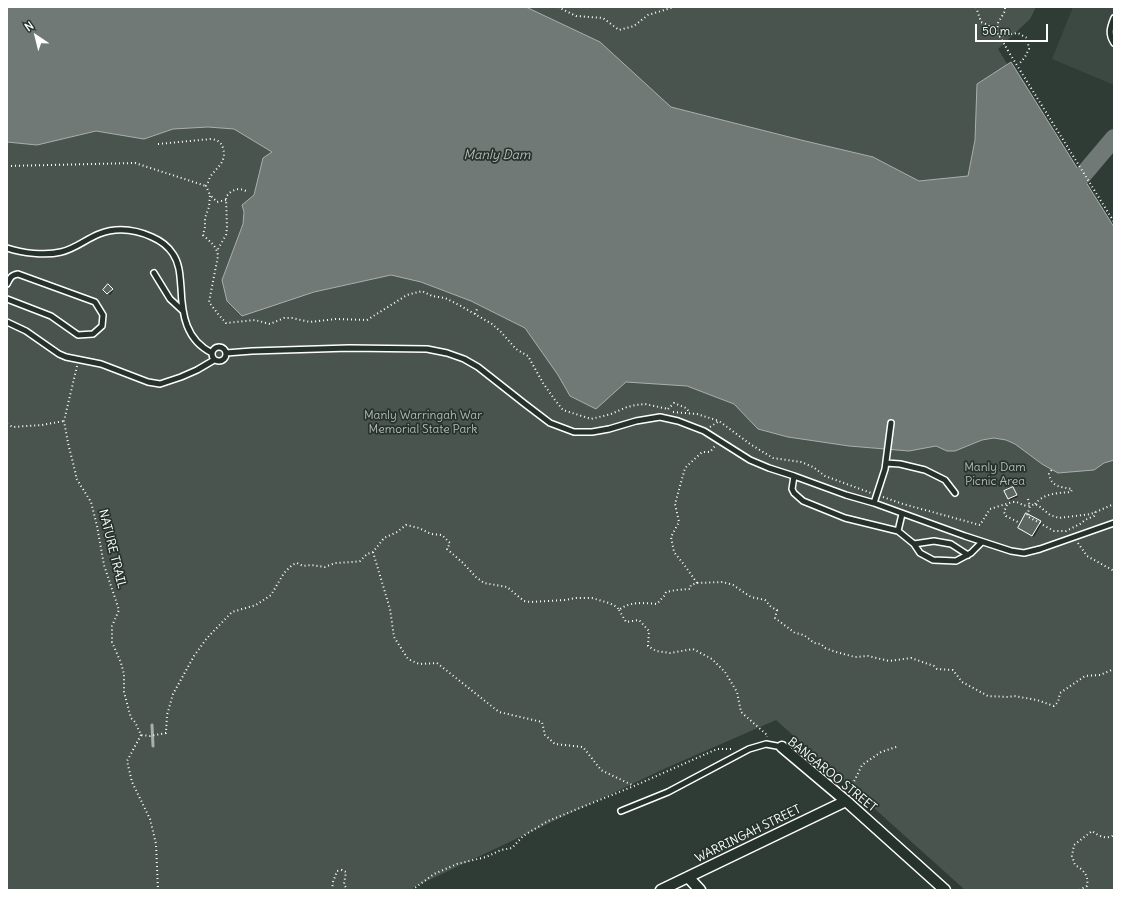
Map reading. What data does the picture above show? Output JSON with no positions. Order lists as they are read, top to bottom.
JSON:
{
  "streets": {
    "street": ["BANGAROO STREET", "WARRINGAH STREET"],
    "path": ["NATURE TRAIL"]
  },
  "crossings": [
    ["BANGAROO STREET", "WARRINGAH STREET"]
  ],
  "water": ["Manly Dam"],
  "parks": ["Manly Warringah War Memorial State Park", "Manly Dam Picnic Area"],
  "scale_bar": "50 m",
  "north": "top left"
}
